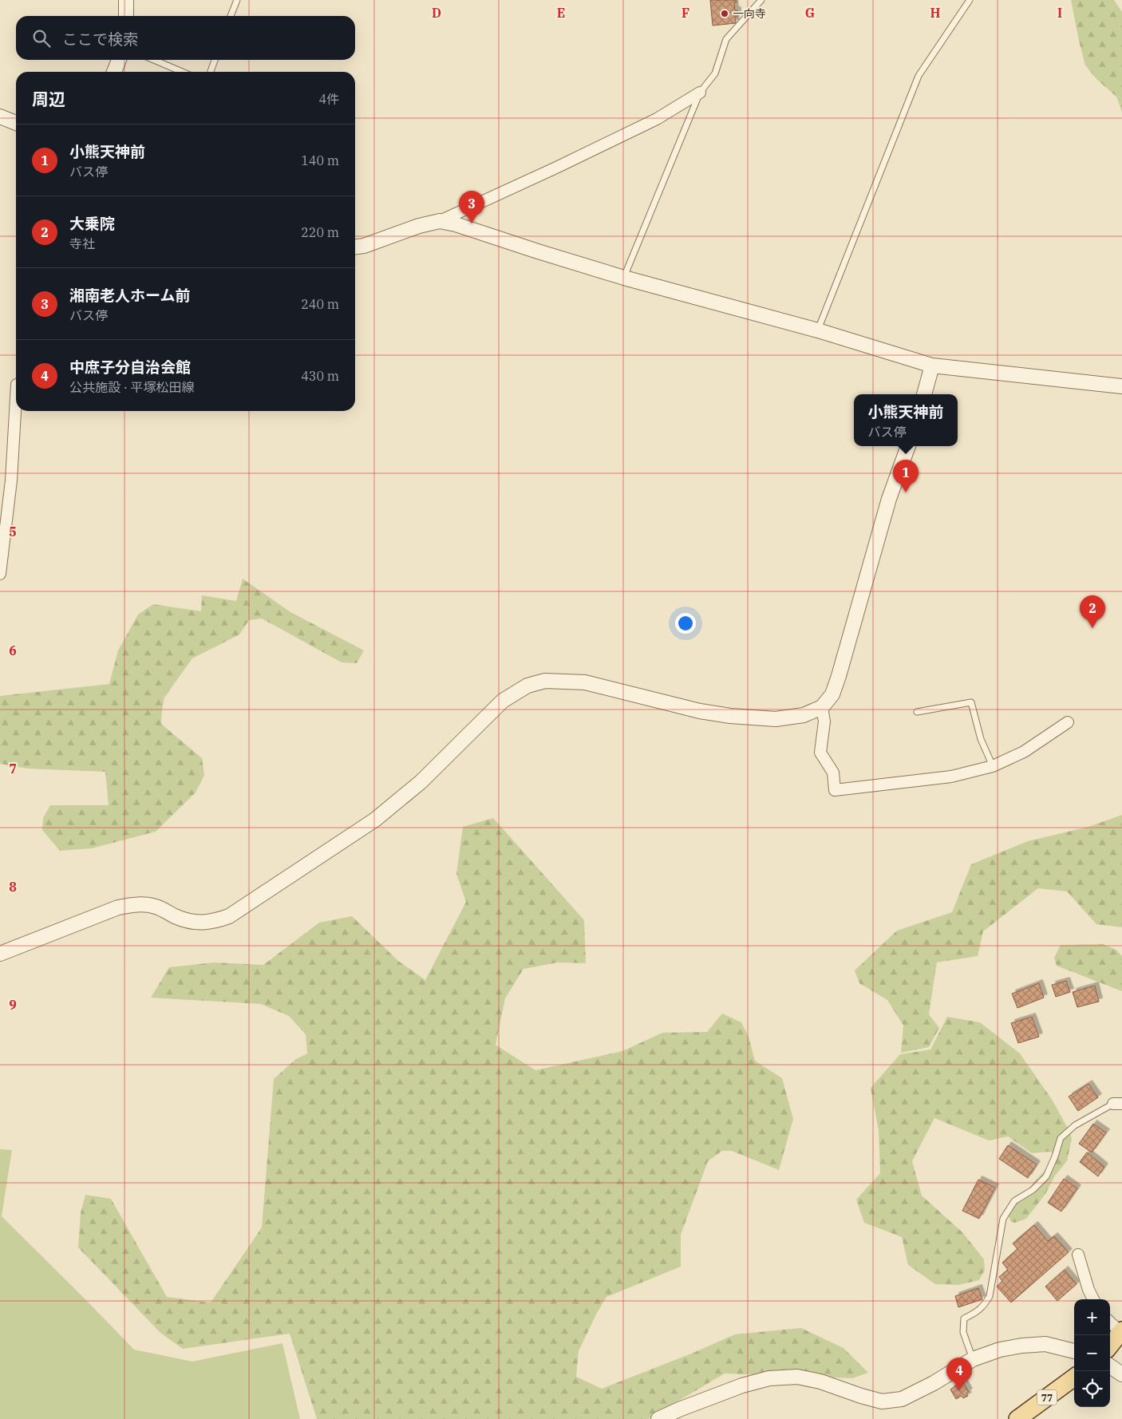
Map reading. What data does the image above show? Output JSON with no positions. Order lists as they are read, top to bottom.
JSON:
{
  "streets": {
    "main road": ["77"]
  },
  "places": ["一向寺"],
  "page": {
    "search": "ここで検索",
    "heading": ["周辺", "4件"],
    "list": [
      {
        "mark": "1",
        "name": "小熊天神前",
        "note": "バス停",
        "value": "140 m"
      },
      {
        "mark": "2",
        "name": "大乗院",
        "note": "寺社",
        "value": "220 m"
      },
      {
        "mark": "3",
        "name": "湘南老人ホーム前",
        "note": "バス停",
        "value": "240 m"
      },
      {
        "mark": "4",
        "name": "中庶子分自治会館",
        "note": "公共施設 · 平塚松田線",
        "value": "430 m"
      }
    ],
    "pins": [
      "3",
      "1",
      "2",
      "4"
    ],
    "popup": ["小熊天神前", "バス停"],
    "map_buttons": ["+", "−"]
  },
  "grid": {
    "columns": [
      "D",
      "E",
      "F",
      "G",
      "H",
      "I"
    ],
    "rows": [
      "5",
      "6",
      "7",
      "8",
      "9"
    ]
  }
}
